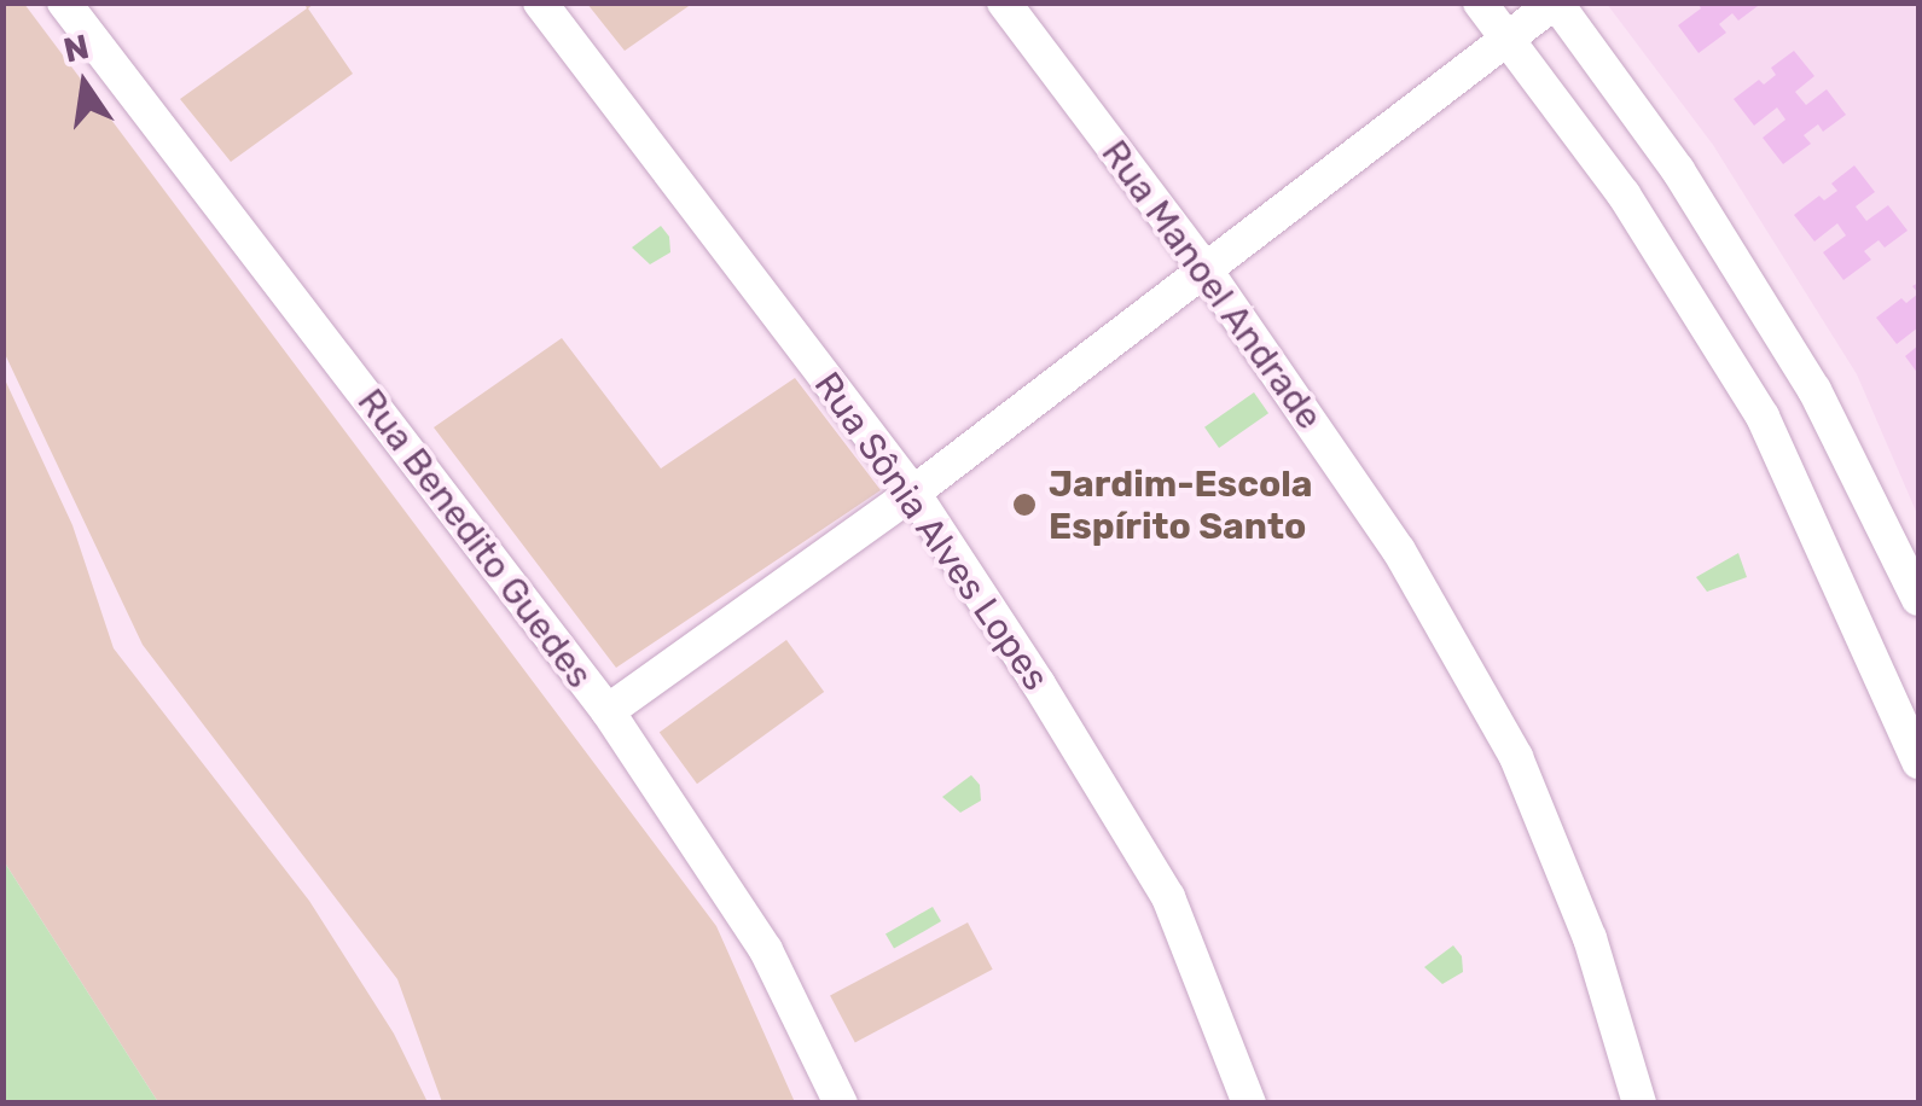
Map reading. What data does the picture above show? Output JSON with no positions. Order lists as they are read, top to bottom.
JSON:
{
  "streets": {
    "street": ["Rua Manoel Andrade", "Rua Sônia Alves Lopes", "Rua Benedito Guedes"]
  },
  "places": ["Jardim-Escola Espírito Santo"],
  "north": "top"
}
